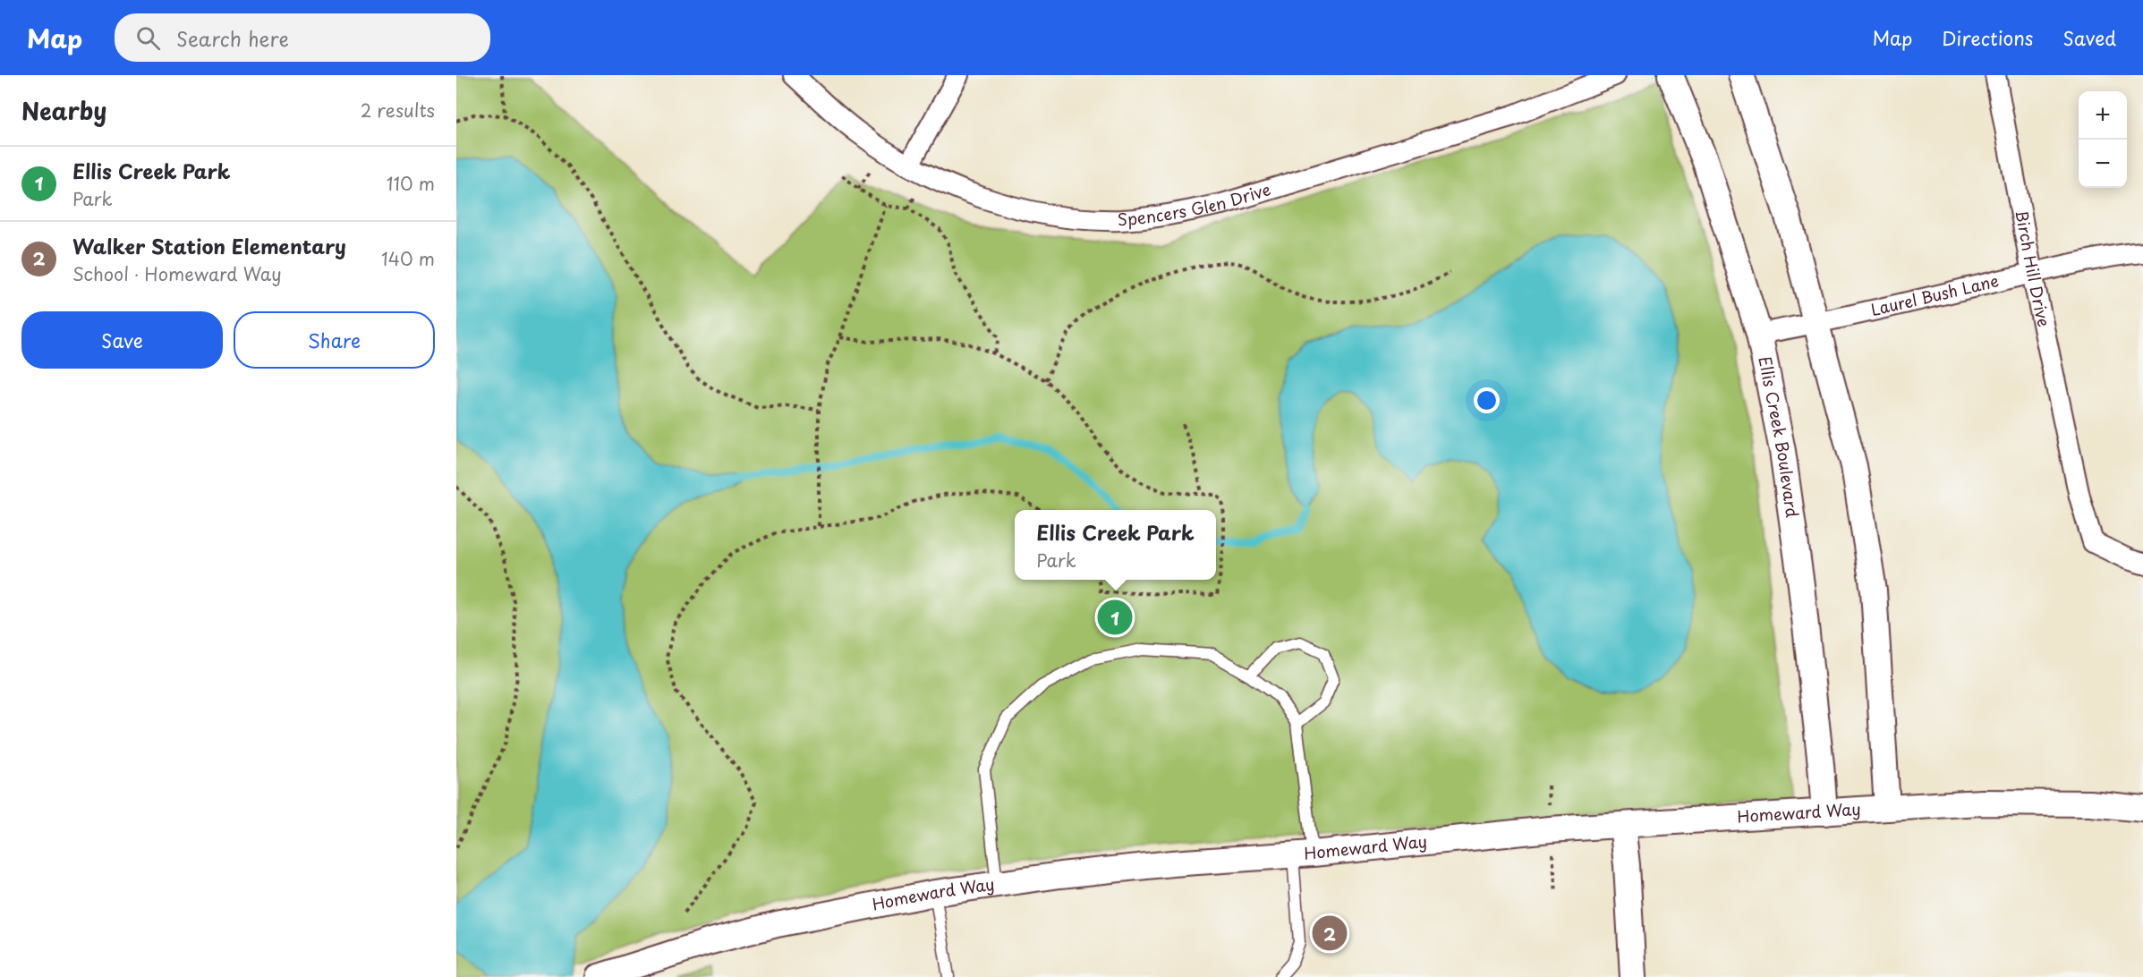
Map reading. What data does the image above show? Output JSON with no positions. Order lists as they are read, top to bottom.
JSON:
{
  "streets": {
    "street": [
      "Spencers Glen Drive",
      "Birch Hill Drive",
      "Laurel Bush Lane",
      "Ellis Creek Boulevard",
      "Homeward Way"
    ]
  },
  "crossings": [
    ["Birch Hill Drive", "Laurel Bush Lane"],
    ["Laurel Bush Lane", "Ellis Creek Boulevard"],
    ["Ellis Creek Boulevard", "Homeward Way"]
  ],
  "page": {
    "header": "Map",
    "search": "Search here",
    "nav": ["Map", "Directions", "Saved"],
    "heading": ["Nearby", "2 results"],
    "map_buttons": ["+", "−"],
    "list": [
      {
        "mark": "1",
        "name": "Ellis Creek Park",
        "note": "Park",
        "value": "110 m"
      },
      {
        "mark": "2",
        "name": "Walker Station Elementary",
        "note": "School · Homeward Way",
        "value": "140 m"
      }
    ],
    "buttons": ["Save", "Share"],
    "popup": ["Ellis Creek Park", "Park"],
    "pins": ["1", "2"]
  }
}
